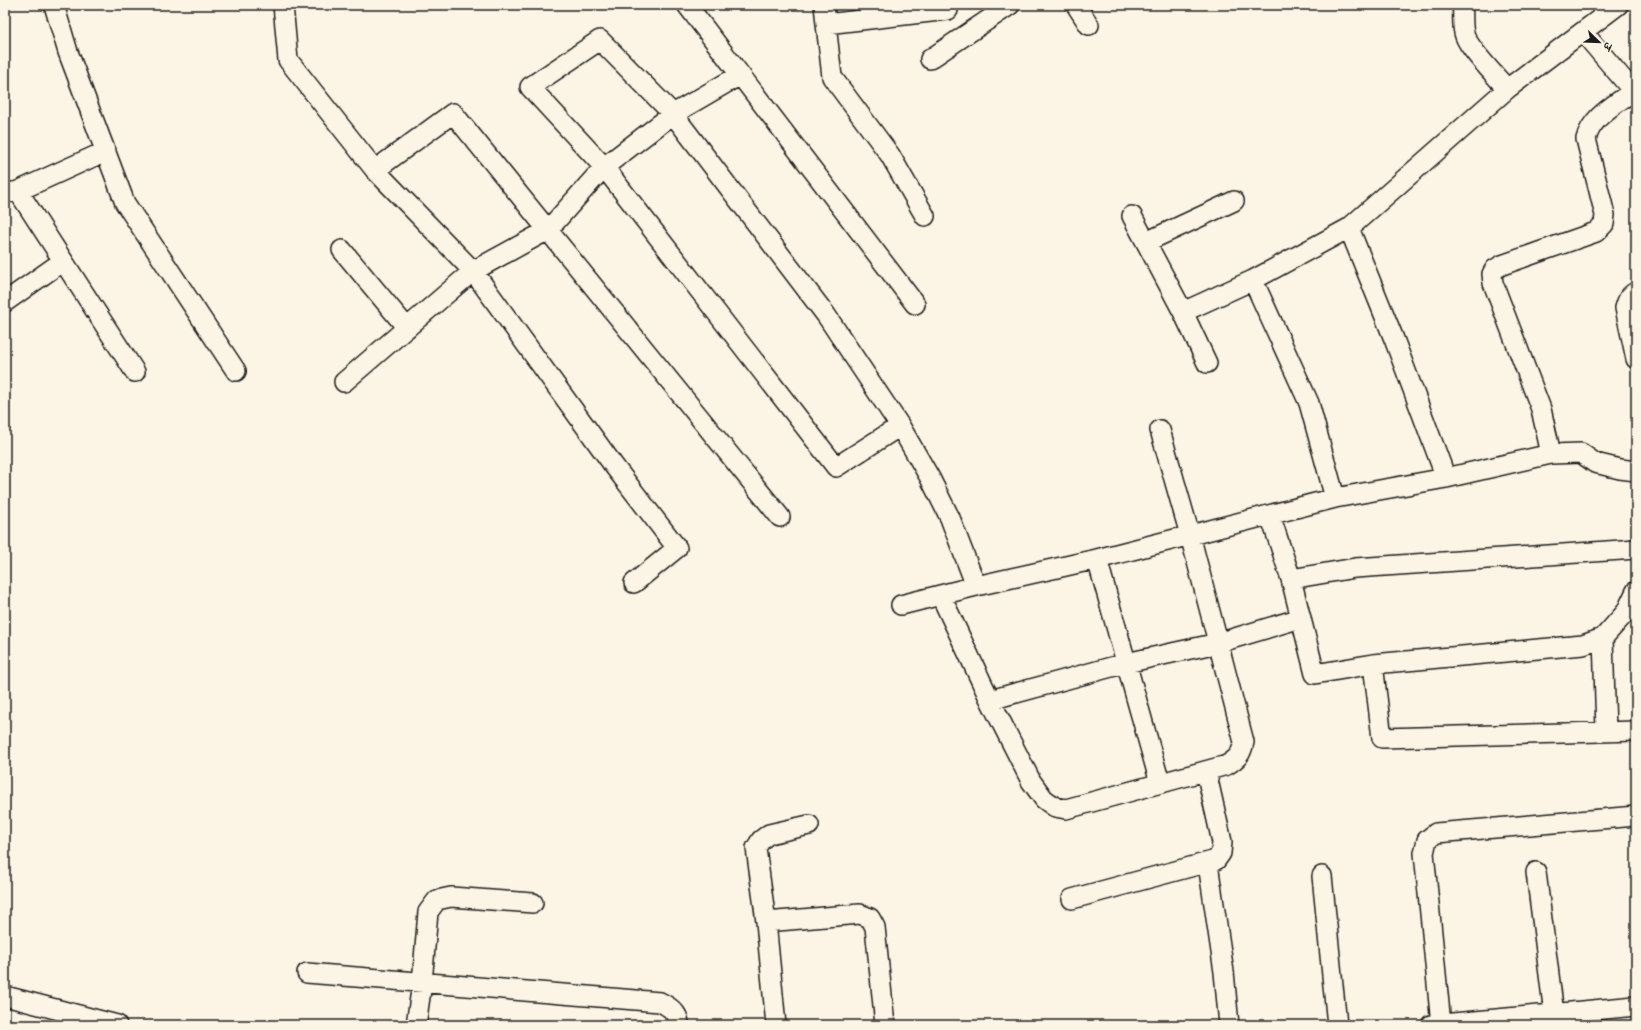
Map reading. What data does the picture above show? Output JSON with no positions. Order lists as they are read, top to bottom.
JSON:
{
  "north": "bottom right"
}
